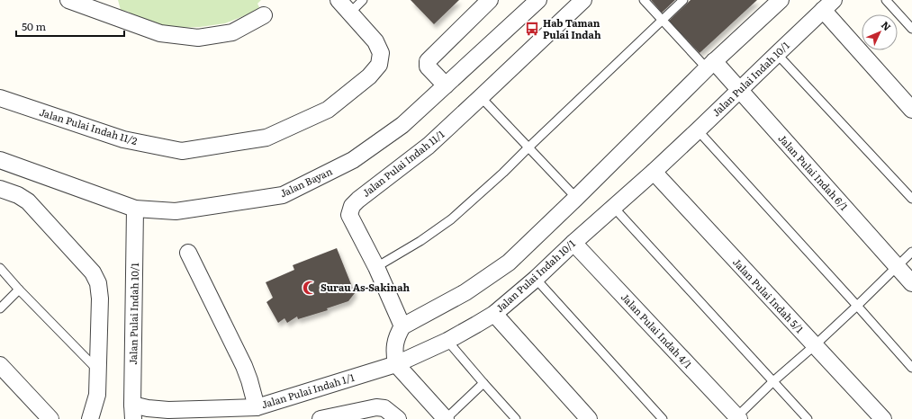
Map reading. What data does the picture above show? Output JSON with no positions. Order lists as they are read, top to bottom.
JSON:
{
  "streets": {
    "street": [
      "Jalan Pulai Indah 10/1",
      "Jalan Pulai Indah 11/2",
      "Jalan Pulai Indah 11/1",
      "Jalan Pulai Indah 6/1",
      "Jalan Bayan",
      "Jalan Pulai Indah 5/1",
      "Jalan Pulai Indah 4/1",
      "Jalan Pulai Indah 1/1"
    ]
  },
  "crossings": [
    ["Jalan Pulai Indah 10/1", "Jalan Pulai Indah 6/1"],
    ["Jalan Pulai Indah 10/1", "Jalan Bayan"],
    ["Jalan Pulai Indah 10/1", "Jalan Pulai Indah 5/1"],
    ["Jalan Pulai Indah 10/1", "Jalan Pulai Indah 4/1"],
    ["Jalan Pulai Indah 10/1", "Jalan Pulai Indah 1/1"]
  ],
  "places": {
    "bus stop": ["Hab Taman Pulai Indah"],
    "mosque": ["Surau As-Sakinah"]
  },
  "scale_bar": "50 m",
  "north": "top right"
}
